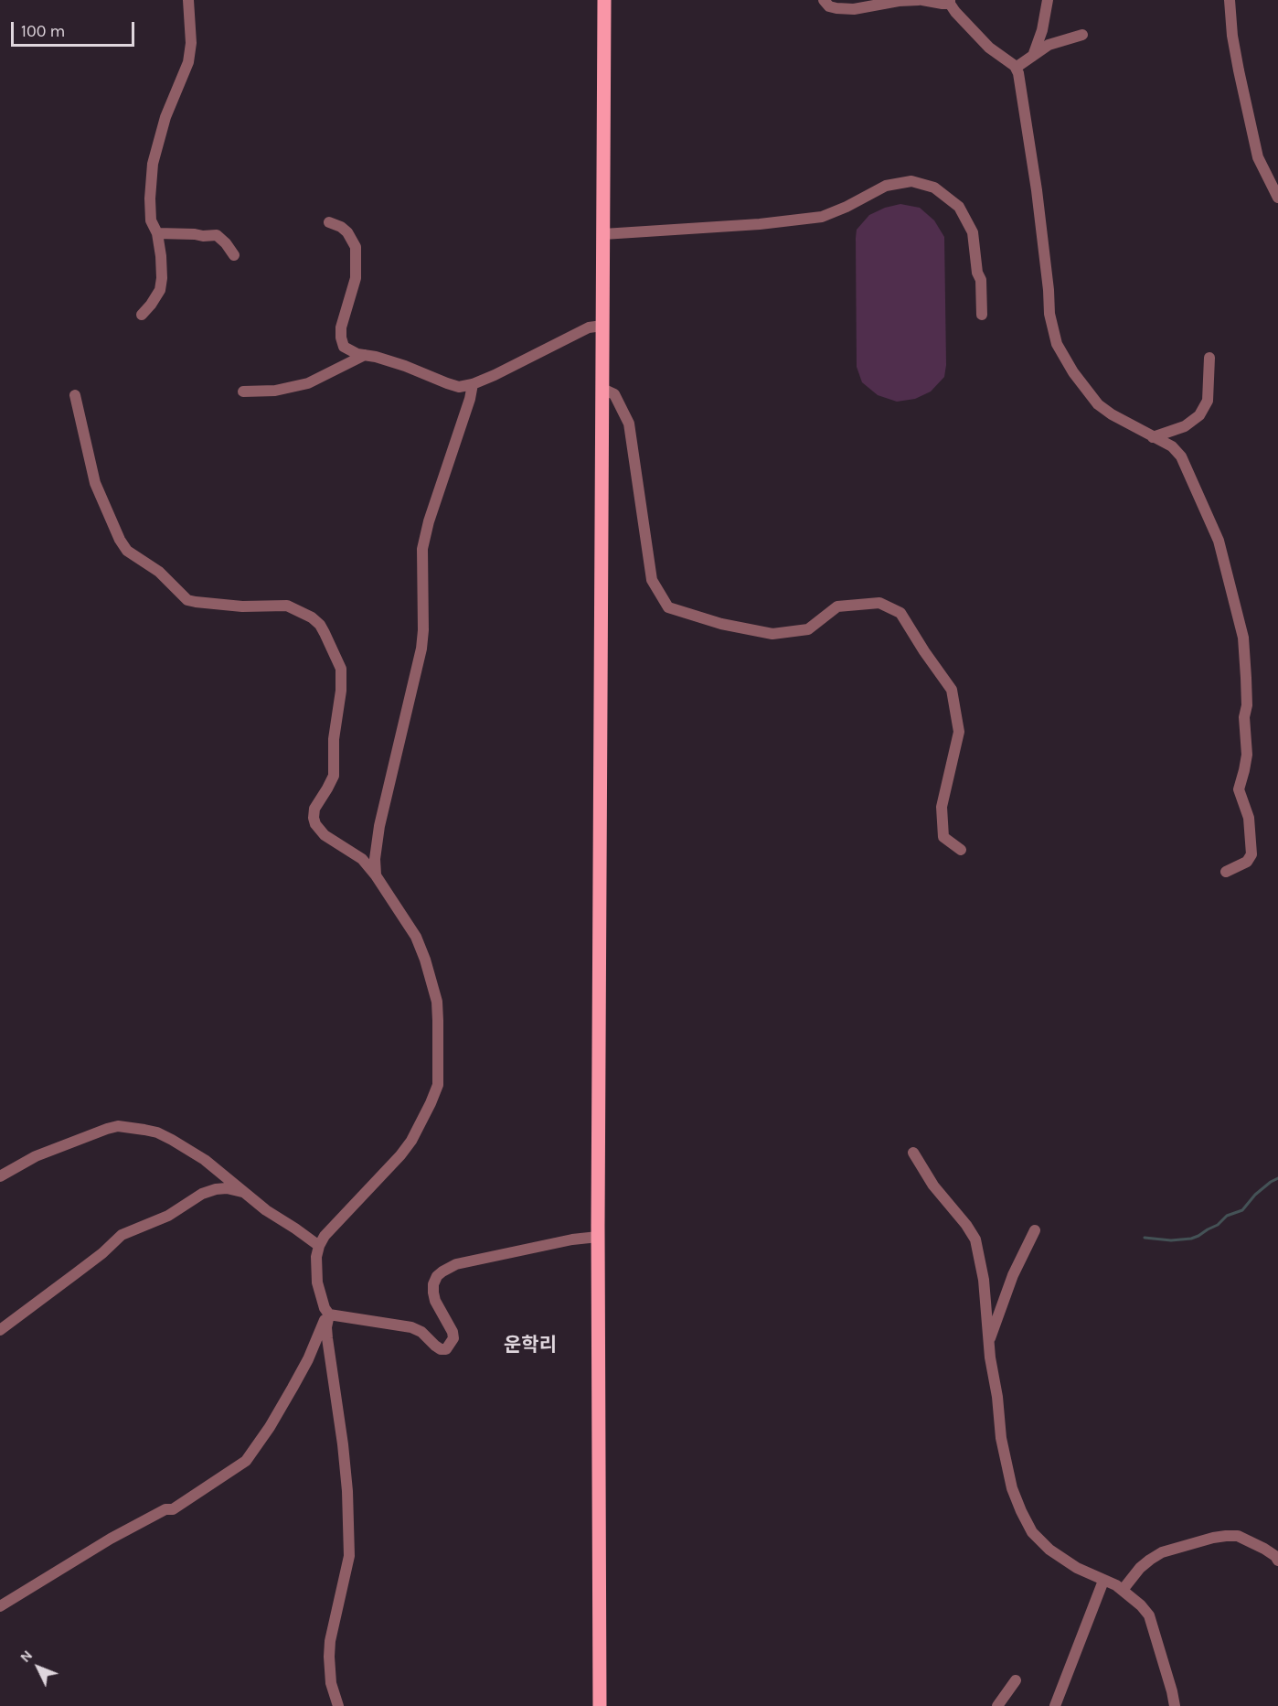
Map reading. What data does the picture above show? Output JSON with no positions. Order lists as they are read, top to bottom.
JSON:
{
  "districts": ["운학리"],
  "scale_bar": "100 m",
  "north": "top left"
}
